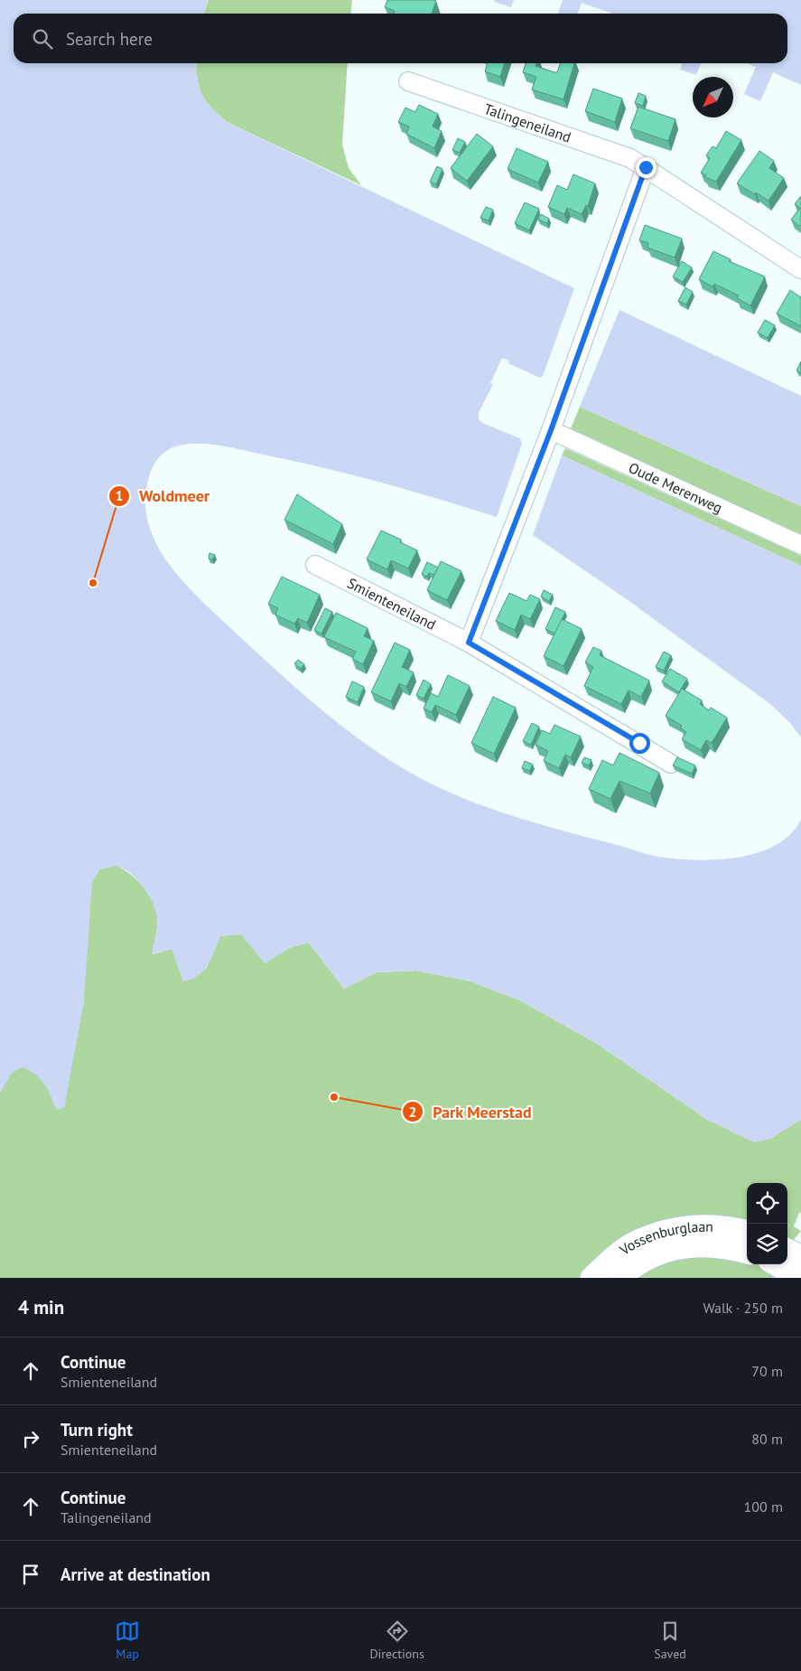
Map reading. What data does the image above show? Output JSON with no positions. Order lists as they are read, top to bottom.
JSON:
{
  "streets": {
    "street": [
      "Talingeneiland",
      "Oude Merenweg",
      "Smienteneiland",
      "Vossenburglaan"
    ]
  },
  "places": ["Woldmeer", "Park Meerstad"],
  "north": "bottom left",
  "page": {
    "search": "Search here",
    "heading": ["4 min", "Walk · 250 m"],
    "list": [
      ["Continue", "Smienteneiland", "70 m"],
      ["Turn right", "Smienteneiland", "80 m"],
      ["Continue", "Talingeneiland", "100 m"],
      "Arrive at destination"
    ],
    "nav": ["Map", "Directions", "Saved"]
  }
}
